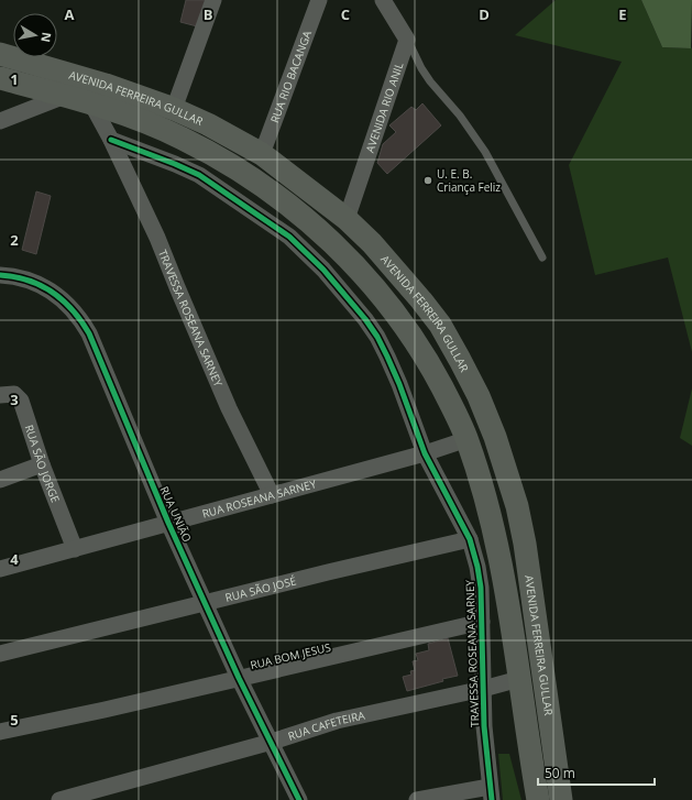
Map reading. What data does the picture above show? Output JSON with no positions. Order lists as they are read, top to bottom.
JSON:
{
  "streets": {
    "main road": ["AVENIDA FERREIRA GULLAR"],
    "street": [
      "RUA RIO BACANGA",
      "AVENIDA RIO ANIL",
      "TRAVESSA ROSEANA SARNEY",
      "RUA SÃO JORGE",
      "RUA ROSEANA SARNEY",
      "RUA UNIÃO",
      "RUA SÃO JOSÉ",
      "RUA BOM JESUS",
      "RUA CAFETEIRA"
    ]
  },
  "crossings": [
    ["RUA RIO BACANGA", "AVENIDA FERREIRA GULLAR"],
    ["AVENIDA FERREIRA GULLAR", "AVENIDA RIO ANIL"],
    ["AVENIDA FERREIRA GULLAR", "TRAVESSA ROSEANA SARNEY"],
    ["AVENIDA FERREIRA GULLAR", "RUA ROSEANA SARNEY"],
    ["AVENIDA FERREIRA GULLAR", "RUA CAFETEIRA"],
    ["TRAVESSA ROSEANA SARNEY", "RUA ROSEANA SARNEY"],
    ["TRAVESSA ROSEANA SARNEY", "RUA SÃO JOSÉ"],
    ["TRAVESSA ROSEANA SARNEY", "RUA BOM JESUS"],
    ["TRAVESSA ROSEANA SARNEY", "RUA CAFETEIRA"],
    ["RUA SÃO JORGE", "RUA ROSEANA SARNEY"],
    ["RUA ROSEANA SARNEY", "RUA UNIÃO"],
    ["RUA UNIÃO", "RUA SÃO JOSÉ"],
    ["RUA UNIÃO", "RUA BOM JESUS"],
    ["RUA UNIÃO", "RUA CAFETEIRA"]
  ],
  "places": ["U. E. B. Criança Feliz"],
  "scale_bar": "50 m",
  "north": "right",
  "grid": {
    "columns": [
      "A",
      "B",
      "C",
      "D",
      "E"
    ],
    "rows": [
      "1",
      "2",
      "3",
      "4",
      "5"
    ]
  }
}
